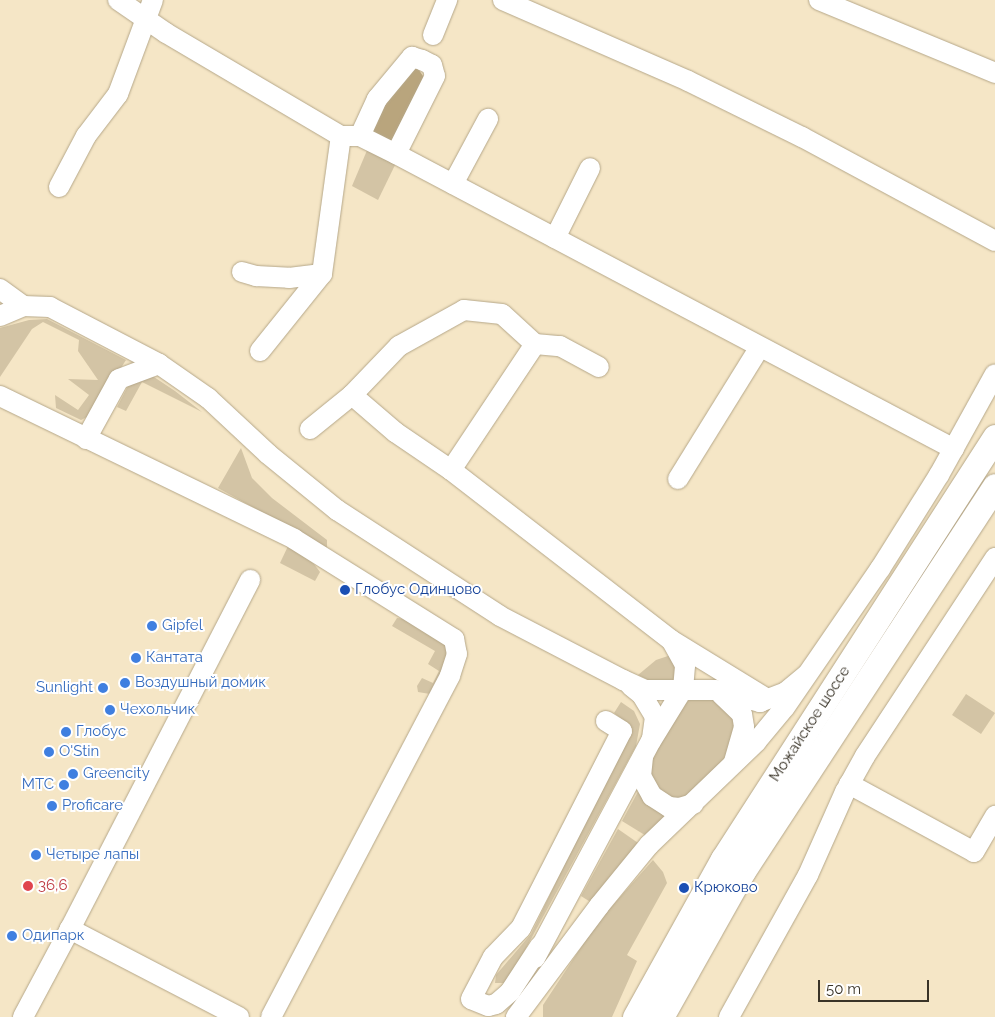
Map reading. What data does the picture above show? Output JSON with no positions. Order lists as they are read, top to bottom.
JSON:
{
  "streets": {
    "main road": ["Можайское шоссе"]
  },
  "places": [
    "Глобус Одинцово",
    "Gipfel",
    "Кантата",
    "Воздушный домик",
    "Sunlight",
    "Чехольчик",
    "Глобус",
    "O'Stin",
    "Greencity",
    "МТС",
    "Proficare",
    "Четыре лапы",
    "36,6",
    "Крюково",
    "Одипарк"
  ],
  "scale_bar": "50 m"
}
